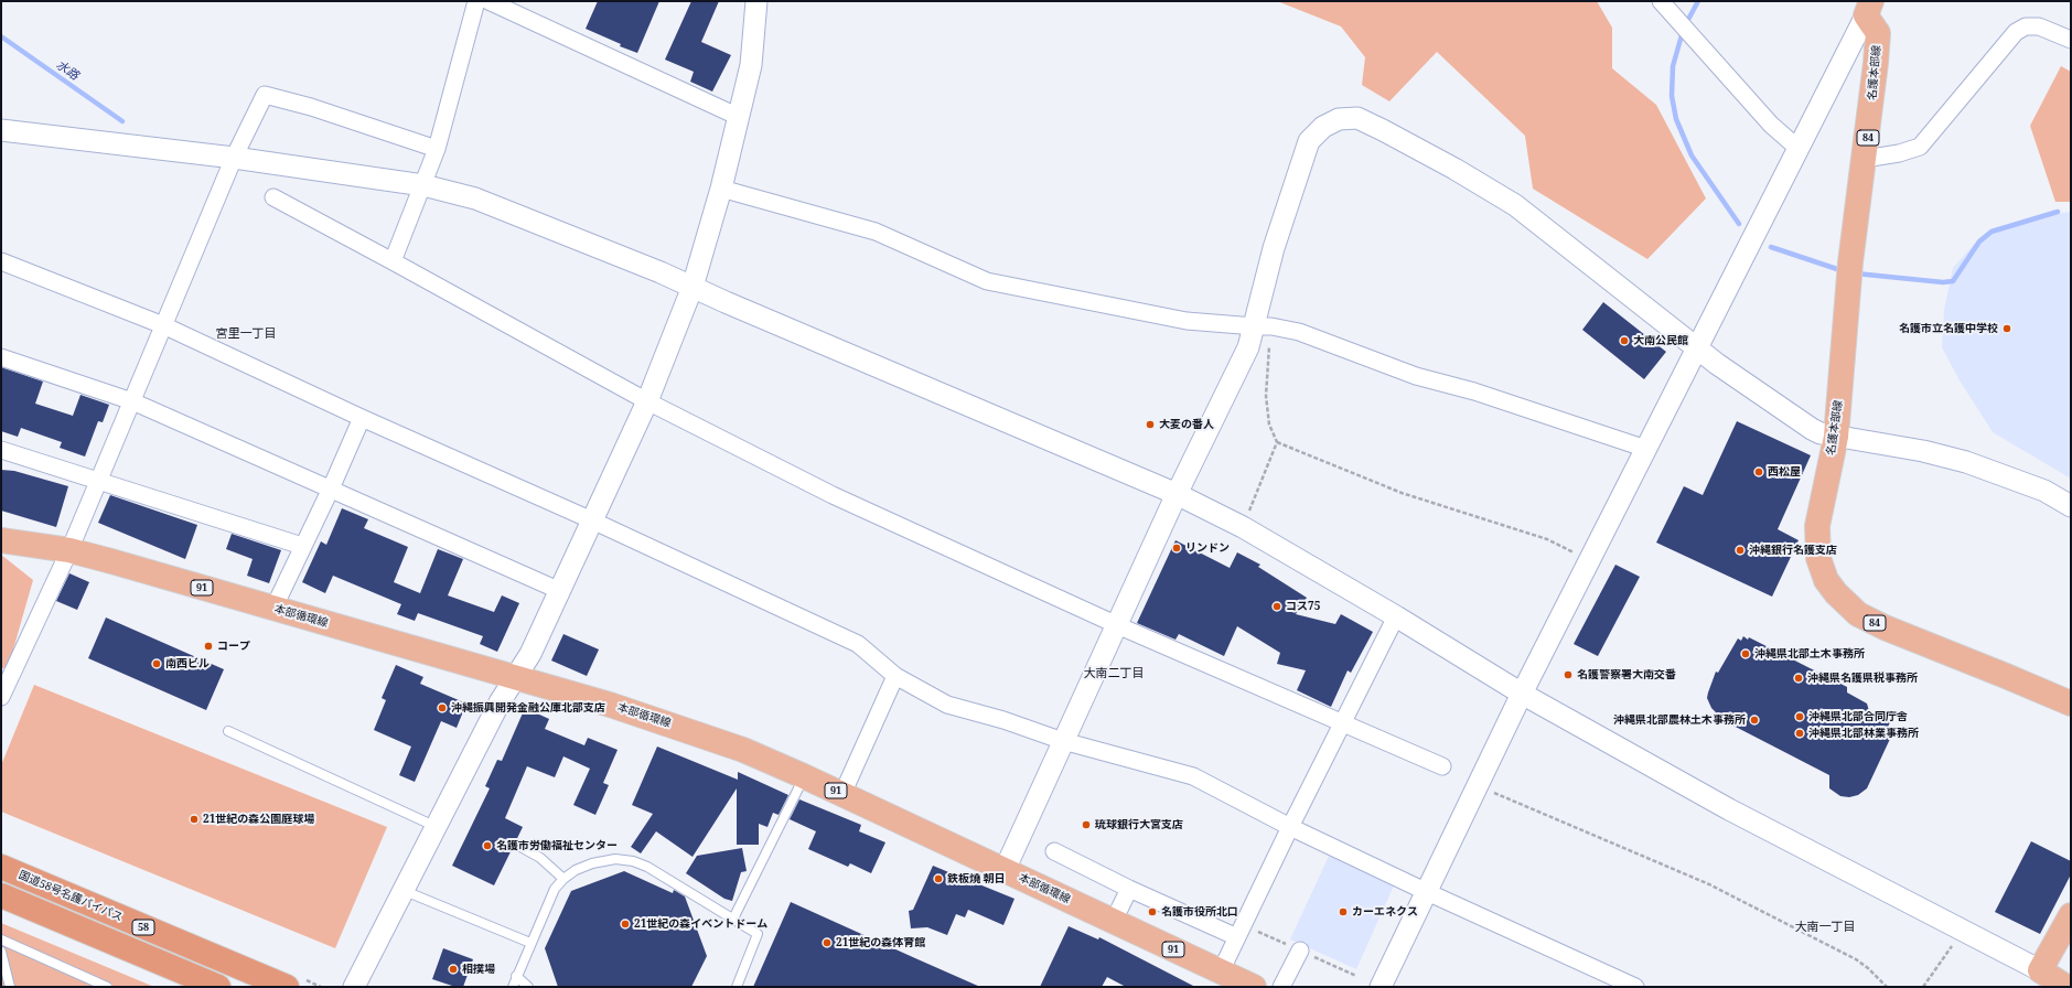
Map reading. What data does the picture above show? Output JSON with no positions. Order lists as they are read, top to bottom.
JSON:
{
  "streets": {
    "highway": ["国道58号名護バイパス", "58"],
    "main road": [
      "名護本部線",
      "84",
      "91",
      "本部循環線"
    ]
  },
  "districts": ["宮里一丁目", "大南二丁目", "大南一丁目"],
  "water": ["水路"],
  "places": [
    "名護市立名護中学校",
    "大南公民館",
    "大麦の番人",
    "西松屋",
    "リンドン",
    "沖縄銀行名護支店",
    "コス75",
    "コープ",
    "沖縄県北部土木事務所",
    "南西ビル",
    "名護警察署大南交番",
    "沖縄県名護県税事務所",
    "沖縄振興開発金融公庫北部支店",
    "沖縄県北部合同庁舎",
    "沖縄県北部農林土木事務所",
    "沖縄県北部林業事務所",
    "21世紀の森公園庭球場",
    "琉球銀行大宮支店",
    "名護市労働福祉センター",
    "鉄板燒 朝日",
    "名護市役所北口",
    "カーエネクス",
    "21世紀の森イベントドーム",
    "21世紀の森体育館",
    "相撲場"
  ]
}
